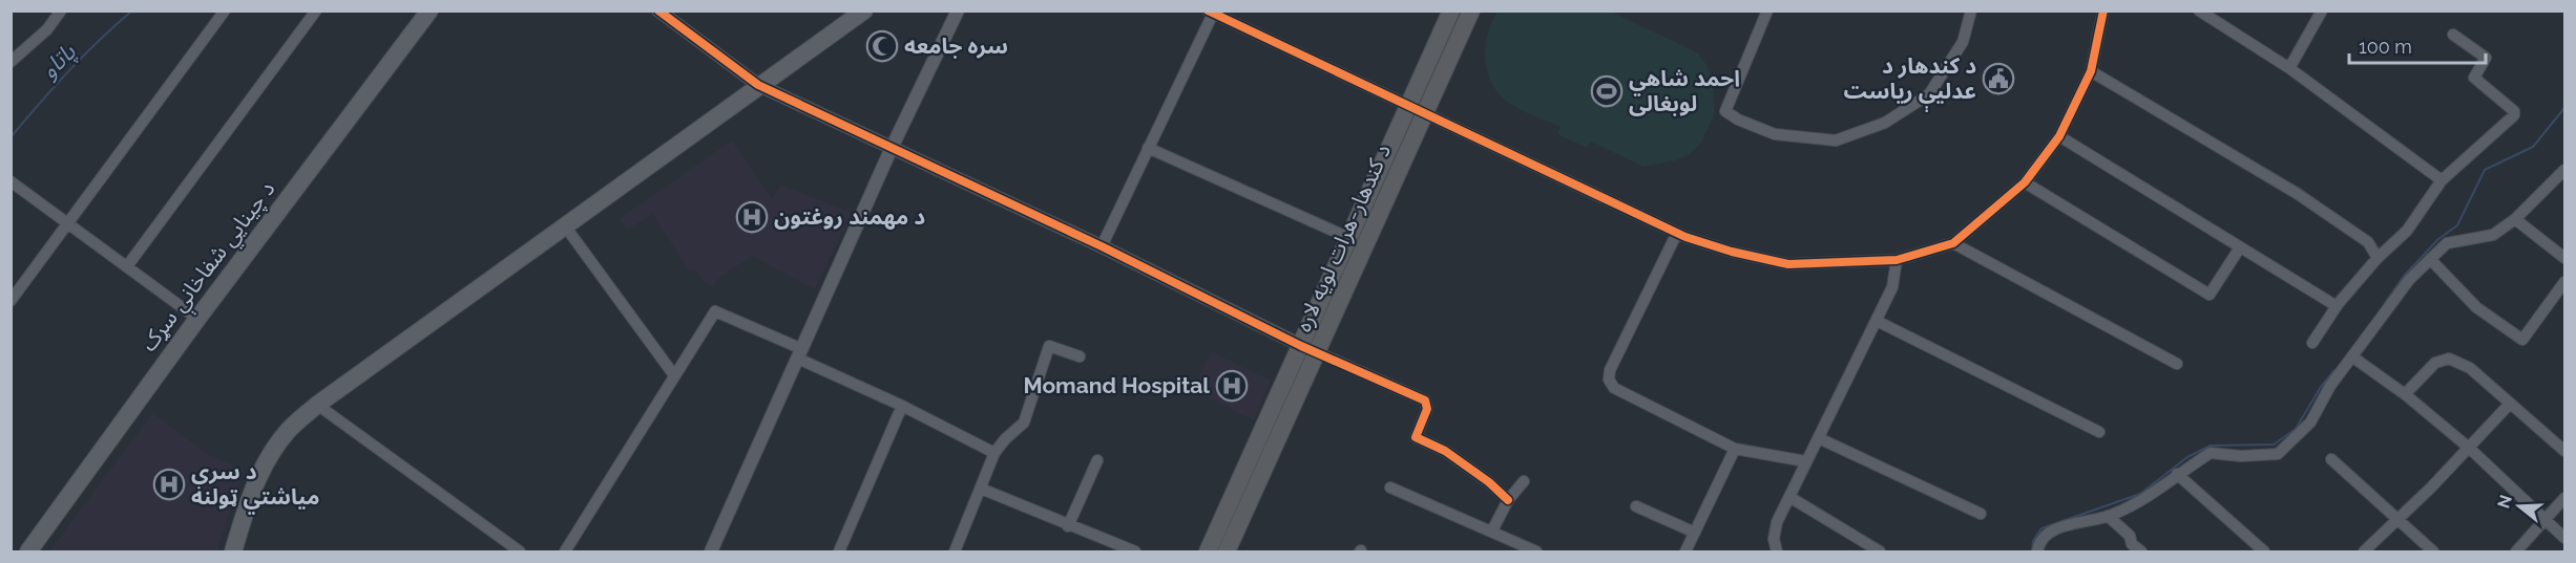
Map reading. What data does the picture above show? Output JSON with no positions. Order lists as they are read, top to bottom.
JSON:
{
  "streets": {
    "highway": ["د کندهار-هرات لويه لاره"],
    "main road": ["د چينايي شفاخانې سړک"]
  },
  "water": ["پاتاو"],
  "places": {
    "mosque": ["سره جامعه"],
    "public building": ["د کندهار د عدلیې رياست"],
    "sports": ["احمد شاهي لوبغالی"],
    "hospital": ["د مهمند روغتون", "Momand Hospital", "د سرې مياشتي ټولنه"]
  },
  "scale_bar": "100 m",
  "north": "left"
}
